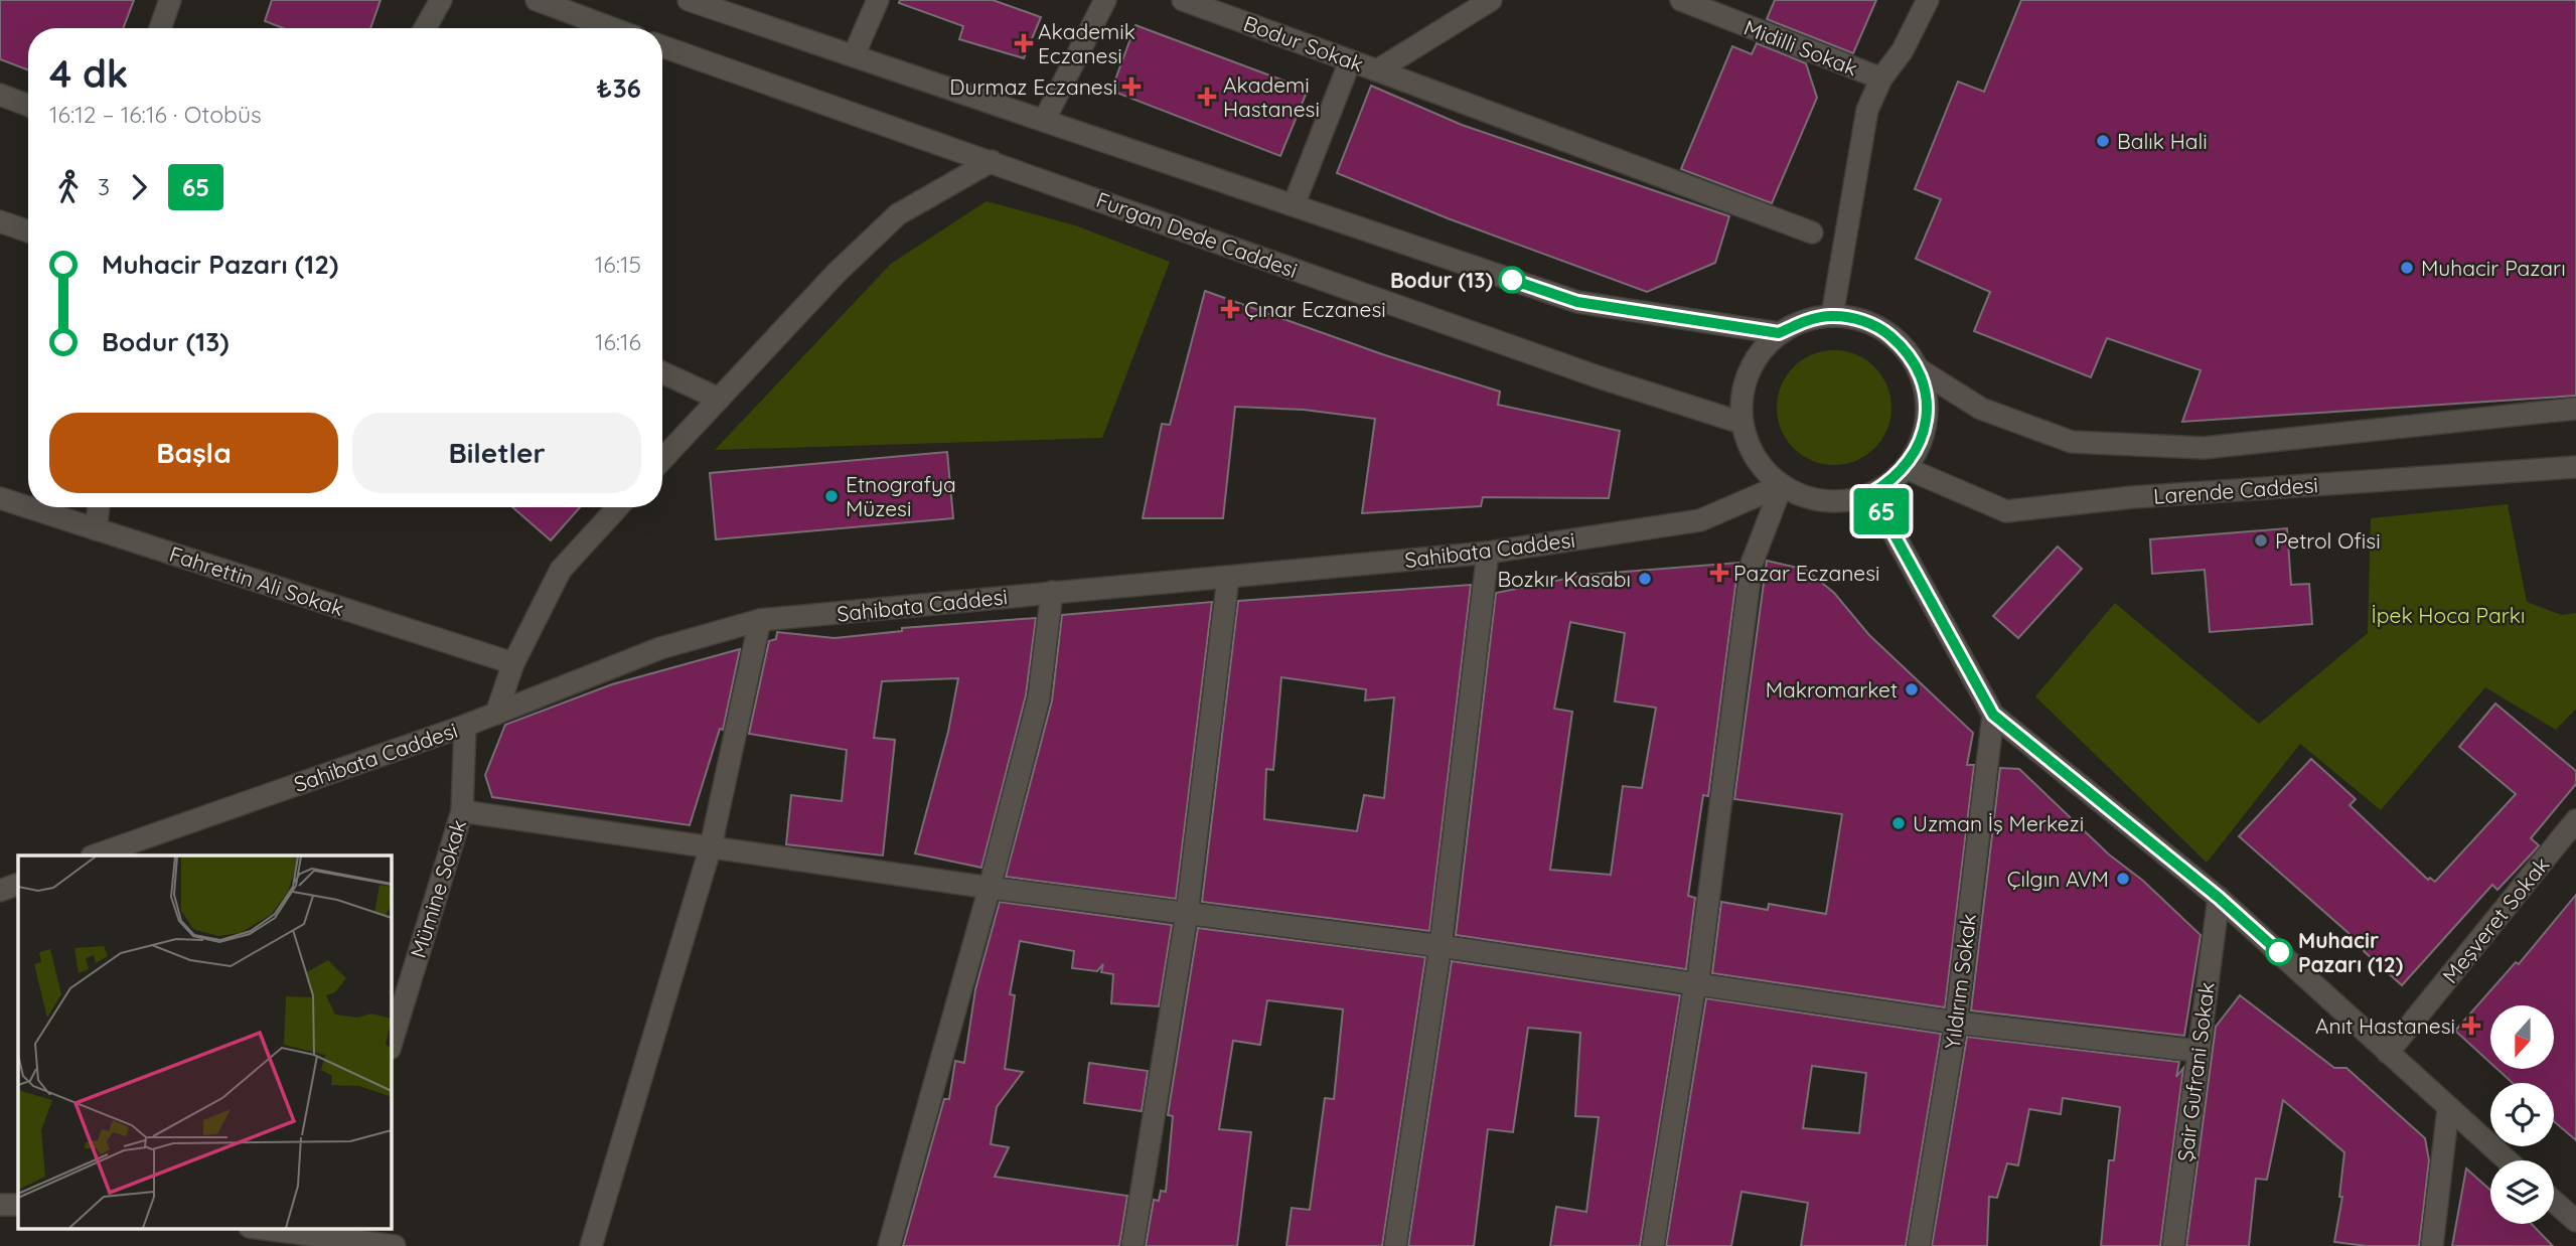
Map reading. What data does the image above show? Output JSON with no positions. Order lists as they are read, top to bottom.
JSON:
{
  "streets": {
    "street": [
      "Bodur Sokak",
      "Midilli Sokak",
      "Furgan Dede Caddesi",
      "Larende Caddesi",
      "Sahibata Caddesi",
      "Fahrettin Ali Sokak",
      "Mümine Sokak",
      "Meşveret Sokak",
      "Yıldırım Sokak",
      "Şair Gufrani Sokak"
    ]
  },
  "crossings": [
    ["Furgan Dede Caddesi", "Larende Caddesi"],
    ["Furgan Dede Caddesi", "Sahibata Caddesi"],
    ["Larende Caddesi", "Sahibata Caddesi"],
    ["Sahibata Caddesi", "Mümine Sokak"]
  ],
  "parks": ["İpek Hoca Parkı"],
  "places": {
    "health": [
      "Akademik Eczanesi",
      "Durmaz Eczanesi",
      "Akademi Hastanesi",
      "Çınar Eczanesi",
      "Pazar Eczanesi",
      "Anıt Hastanesi"
    ],
    "other": [
      "Balık Hali",
      "Muhacir Pazarı",
      "Bodur (13)",
      "Etnografya Müzesi",
      "Petrol Ofisi",
      "Bozkır Kasabı",
      "Makromarket",
      "Uzman İş Merkezi",
      "Çılgın AVM",
      "Muhacir Pazarı (12)"
    ]
  },
  "lines": ["bus line 65"],
  "north": "bottom",
  "page": {
    "on_map": "65",
    "heading": ["4 dk", "16:12 – 16:16 · Otobüs", "₺36"],
    "legs": ["3", "65"],
    "list": [
      {
        "name": "Muhacir Pazarı (12)",
        "value": "16:15"
      },
      {
        "name": "Bodur (13)",
        "value": "16:16"
      }
    ],
    "buttons": ["Başla", "Biletler"]
  }
}
